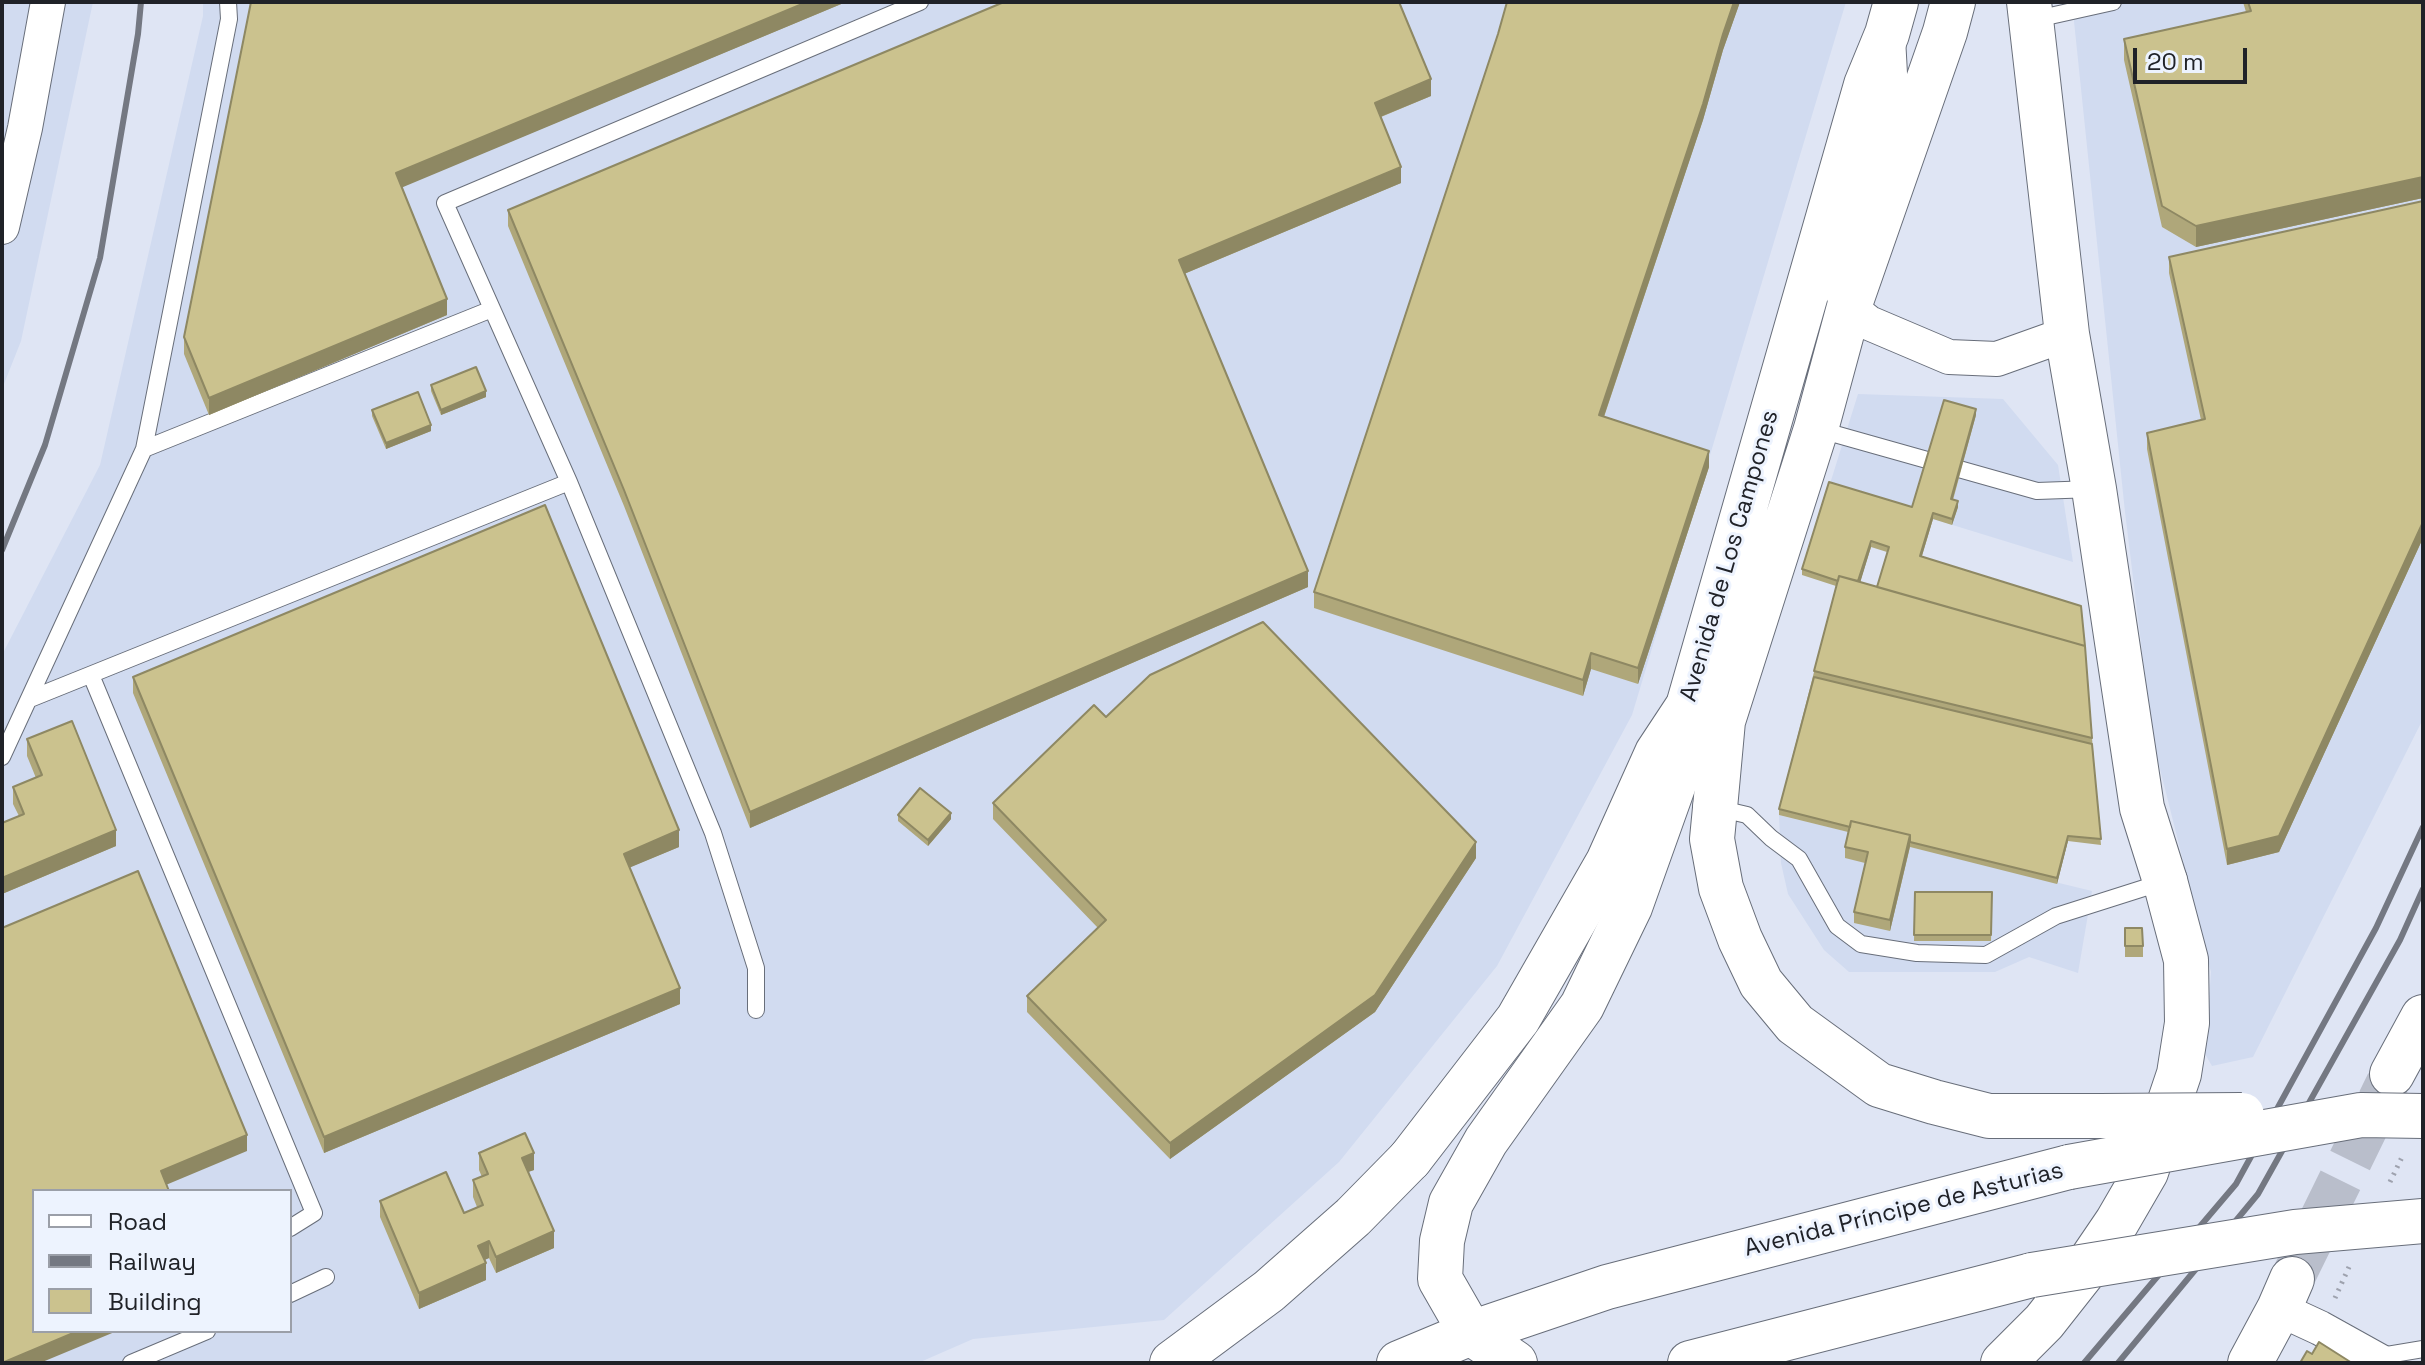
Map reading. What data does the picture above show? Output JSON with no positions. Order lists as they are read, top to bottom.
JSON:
{
  "streets": {
    "main road": ["Avenida de Los Campones", "Avenida Príncipe de Asturias"]
  },
  "crossings": [
    ["Avenida de Los Campones", "Avenida Príncipe de Asturias"]
  ],
  "legend": ["Road", "Railway", "Building"],
  "scale_bar": "20 m"
}
